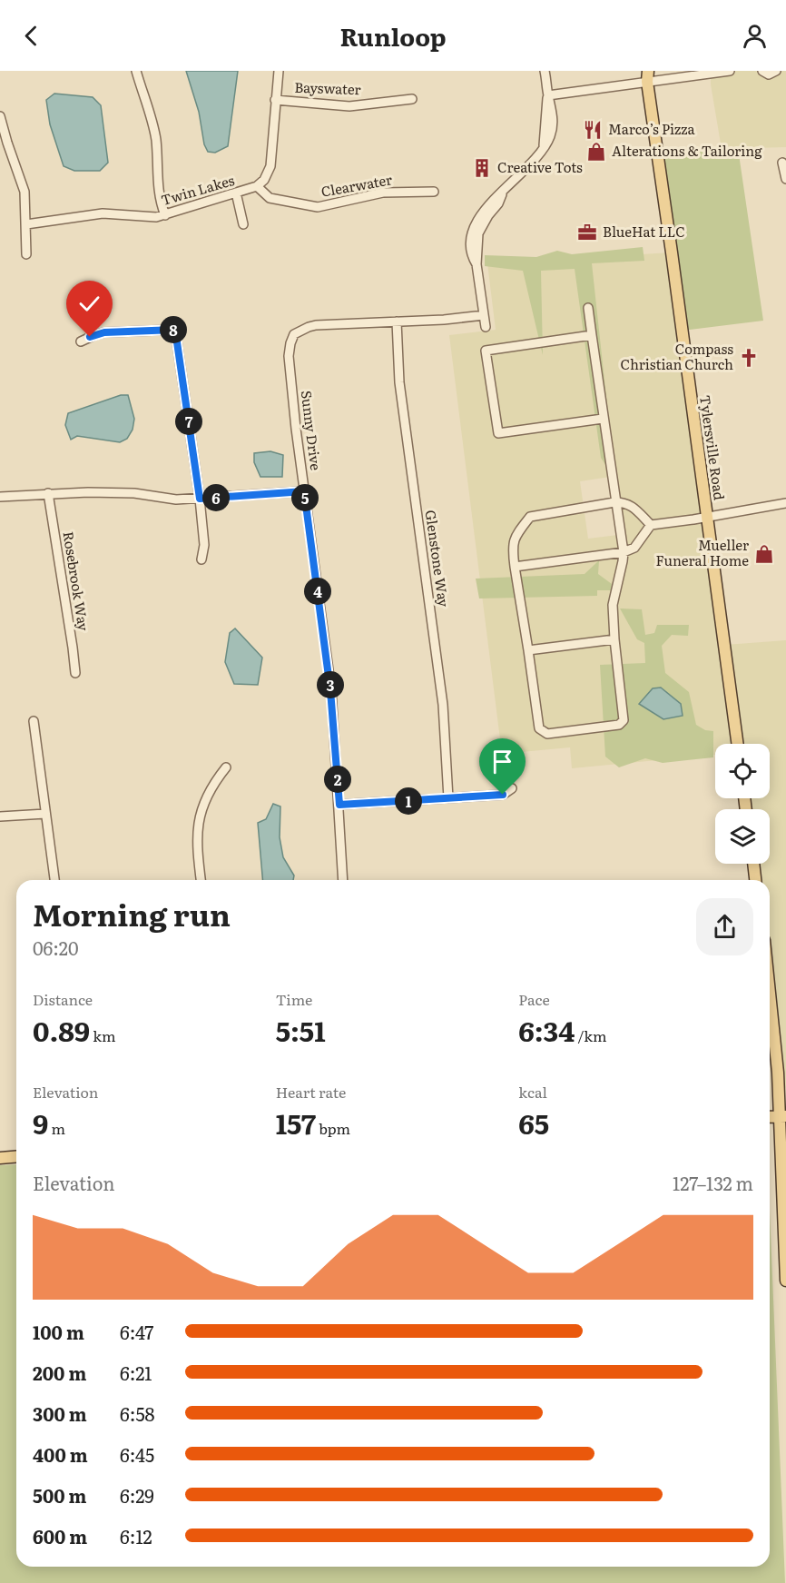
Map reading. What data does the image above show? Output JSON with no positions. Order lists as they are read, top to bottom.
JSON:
{
  "streets": {
    "main road": ["Tylersville Road"],
    "street": [
      "Bayswater",
      "Clearwater",
      "Twin Lakes",
      "Sunny Drive",
      "Glenstone Way",
      "Rosebrook Way"
    ]
  },
  "crossings": [
    ["Clearwater", "Twin Lakes"],
    ["Sunny Drive", "Glenstone Way"]
  ],
  "places": {
    "restaurant": ["Marco’s Pizza"],
    "shop": ["Alterations & Tailoring", "Mueller Funeral Home"],
    "building": ["Creative Tots"],
    "office": ["BlueHat LLC"],
    "church": ["Compass Christian Church"]
  },
  "page": {
    "header": "Runloop",
    "pins": [
      "8",
      "7",
      "5",
      "6",
      "4",
      "3",
      "2",
      "1"
    ],
    "heading": ["Morning run", "06:20"],
    "stats": [
      ["Distance", "0.89 km"],
      ["Time", "5:51"],
      ["Pace", "6:34 /km"],
      ["Elevation", "9 m"],
      ["Heart rate", "157 bpm"],
      ["kcal", "65"]
    ],
    "chart": ["Elevation", "127–132 m"],
    "list": [
      {
        "name": "100 m",
        "note": "6:47"
      },
      {
        "name": "200 m",
        "note": "6:21"
      },
      {
        "name": "300 m",
        "note": "6:58"
      },
      {
        "name": "400 m",
        "note": "6:45"
      },
      {
        "name": "500 m",
        "note": "6:29"
      },
      {
        "name": "600 m",
        "note": "6:12"
      }
    ]
  }
}
